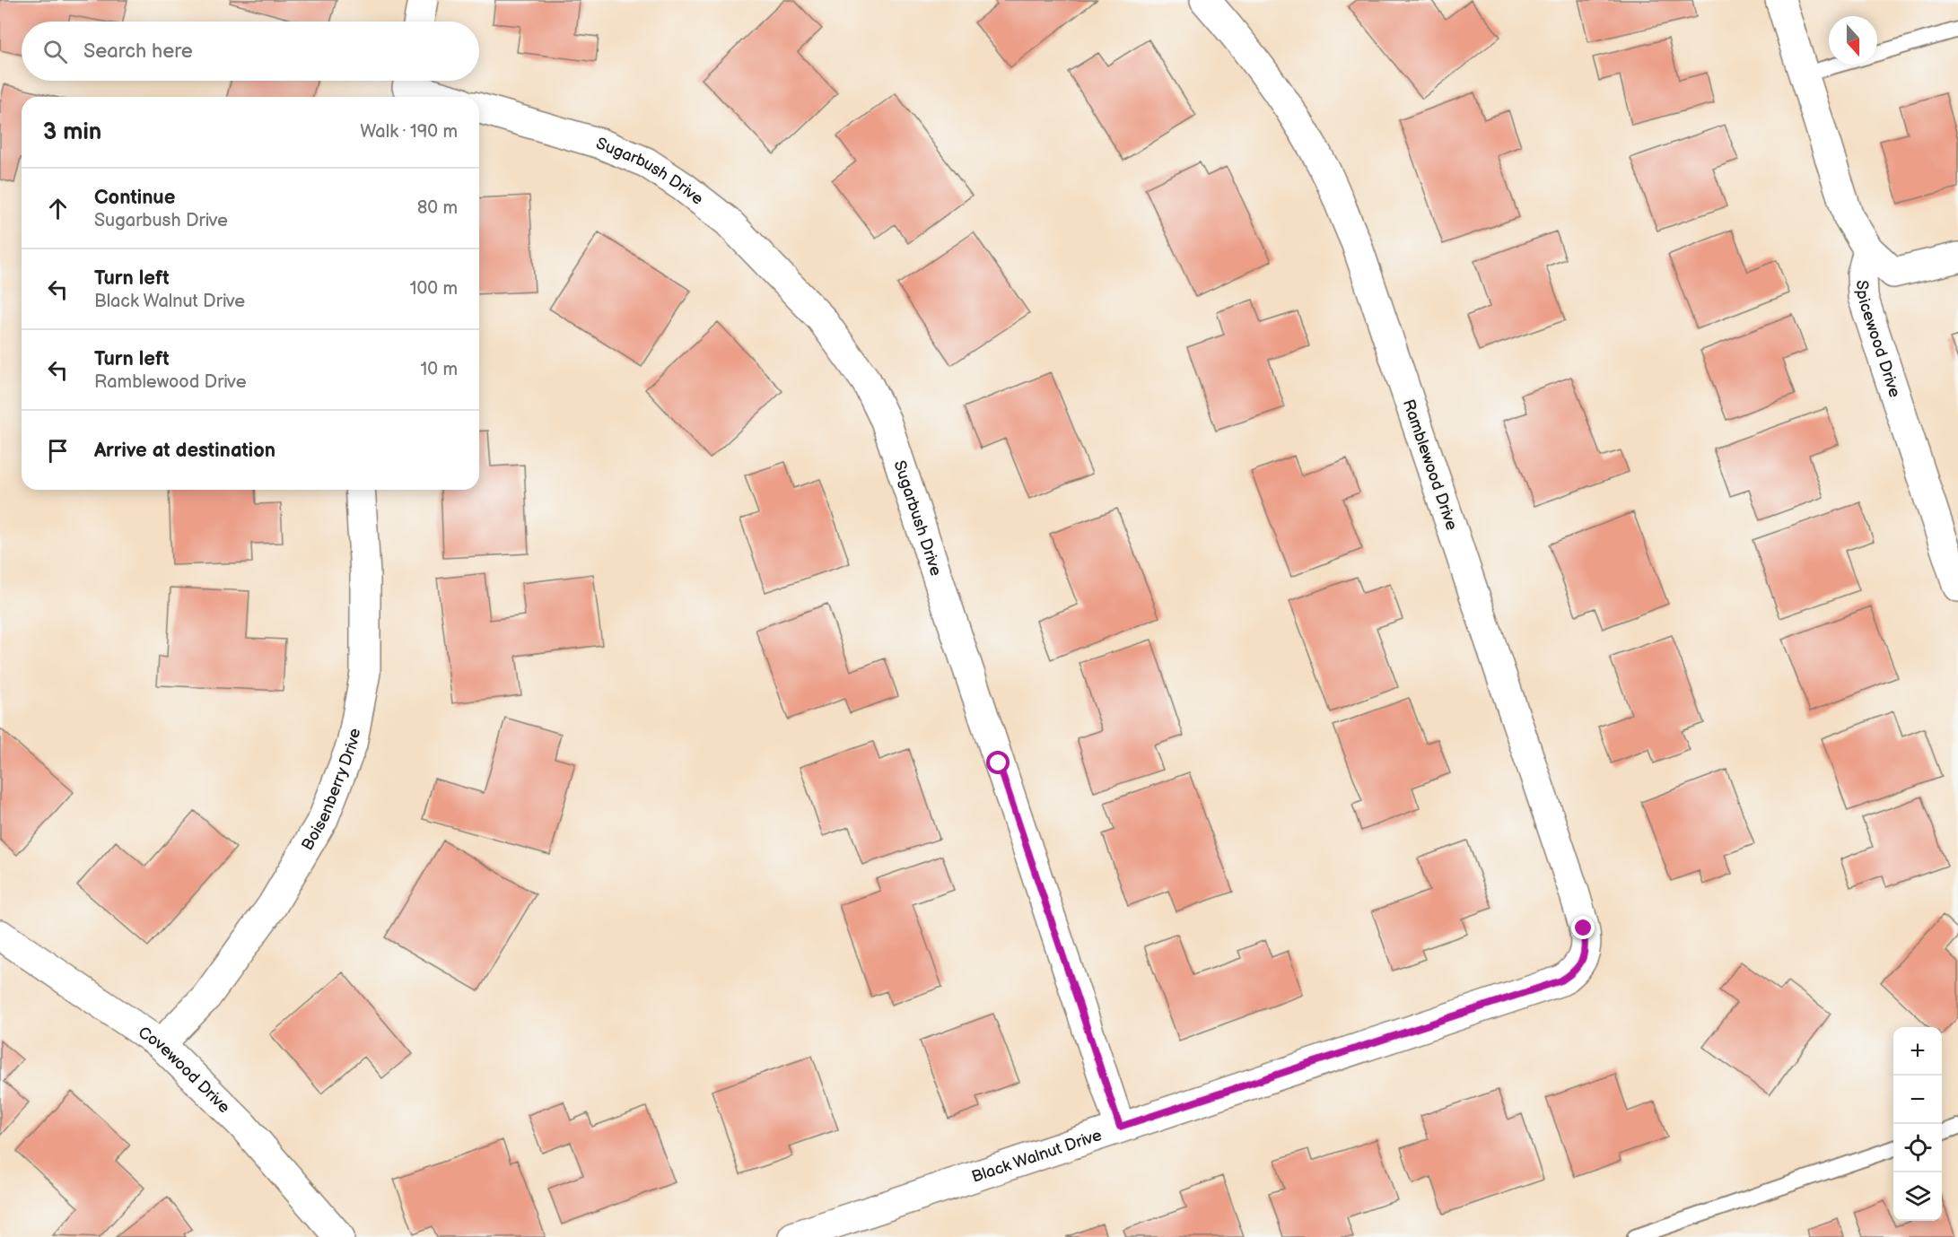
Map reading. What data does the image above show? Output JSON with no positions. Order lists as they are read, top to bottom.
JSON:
{
  "streets": {
    "street": [
      "Sugarbush Drive",
      "Spicewood Drive",
      "Ramblewood Drive",
      "Boisenberry Drive",
      "Covewood Drive",
      "Black Walnut Drive"
    ]
  },
  "crossings": [
    ["Sugarbush Drive", "Black Walnut Drive"],
    ["Ramblewood Drive", "Black Walnut Drive"],
    ["Boisenberry Drive", "Covewood Drive"]
  ],
  "north": "bottom",
  "page": {
    "search": "Search here",
    "heading": ["3 min", "Walk · 190 m"],
    "list": [
      ["Continue", "Sugarbush Drive", "80 m"],
      ["Turn left", "Black Walnut Drive", "100 m"],
      ["Turn left", "Ramblewood Drive", "10 m"],
      "Arrive at destination"
    ],
    "map_buttons": ["+", "−"]
  }
}
